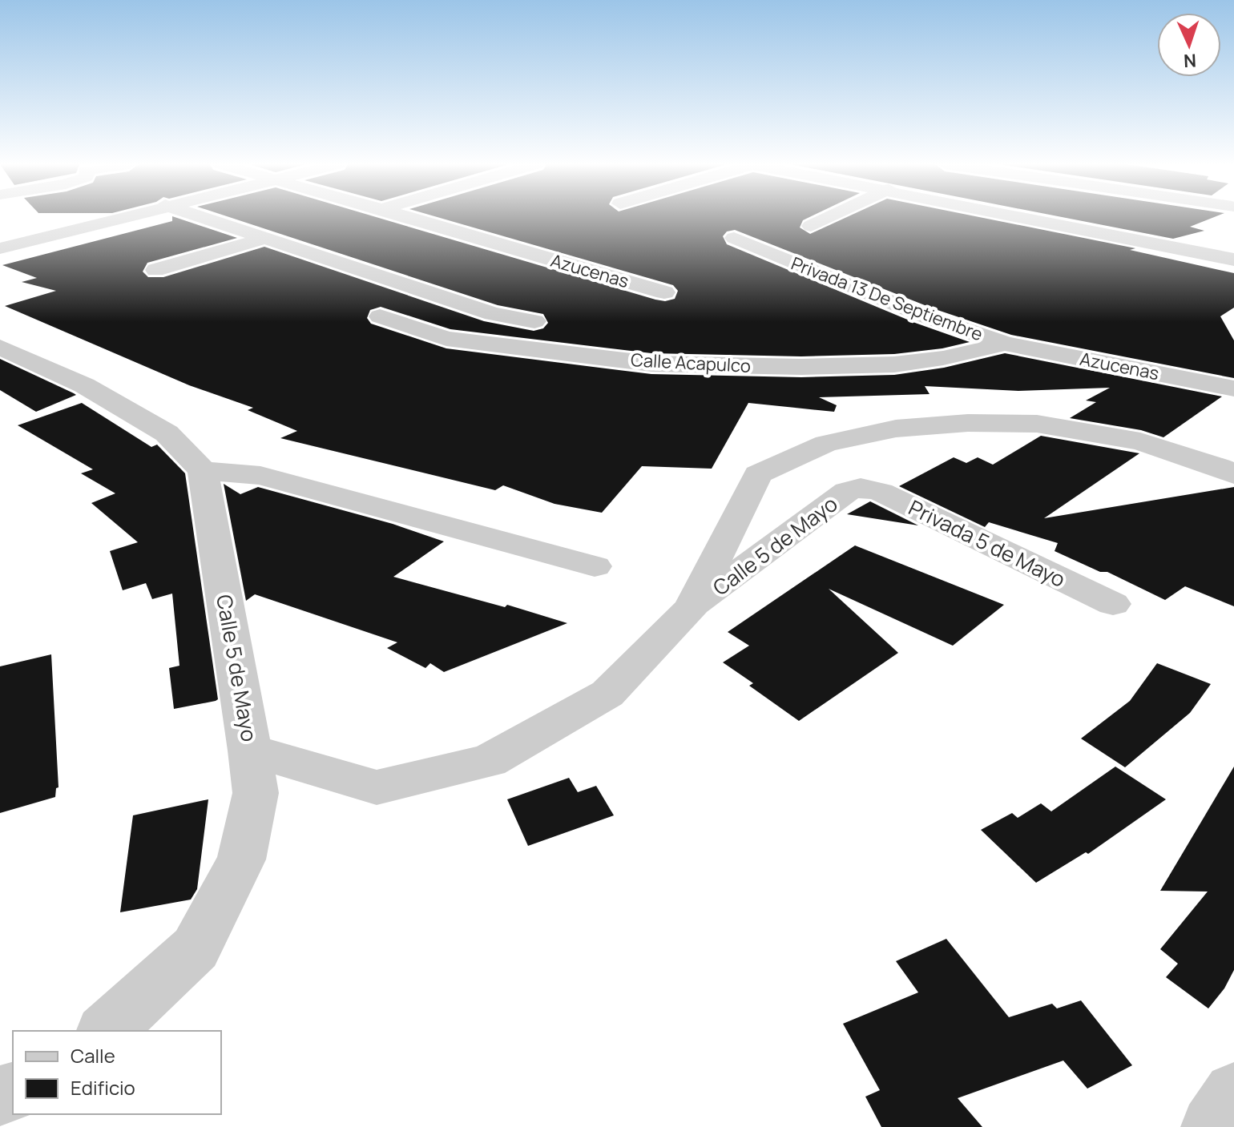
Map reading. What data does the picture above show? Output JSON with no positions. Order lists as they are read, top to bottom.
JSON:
{
  "streets": {
    "street": [
      "Azucenas",
      "Privada 13 De Septiembre",
      "Calle Acapulco",
      "Privada 5 de Mayo",
      "Calle 5 de Mayo"
    ]
  },
  "crossings": [
    ["Azucenas", "Privada 13 De Septiembre"],
    ["Azucenas", "Calle Acapulco"],
    ["Privada 13 De Septiembre", "Calle Acapulco"],
    ["Privada 5 de Mayo", "Calle 5 de Mayo"]
  ],
  "legend": ["Calle", "Edificio"],
  "north": "bottom"
}
